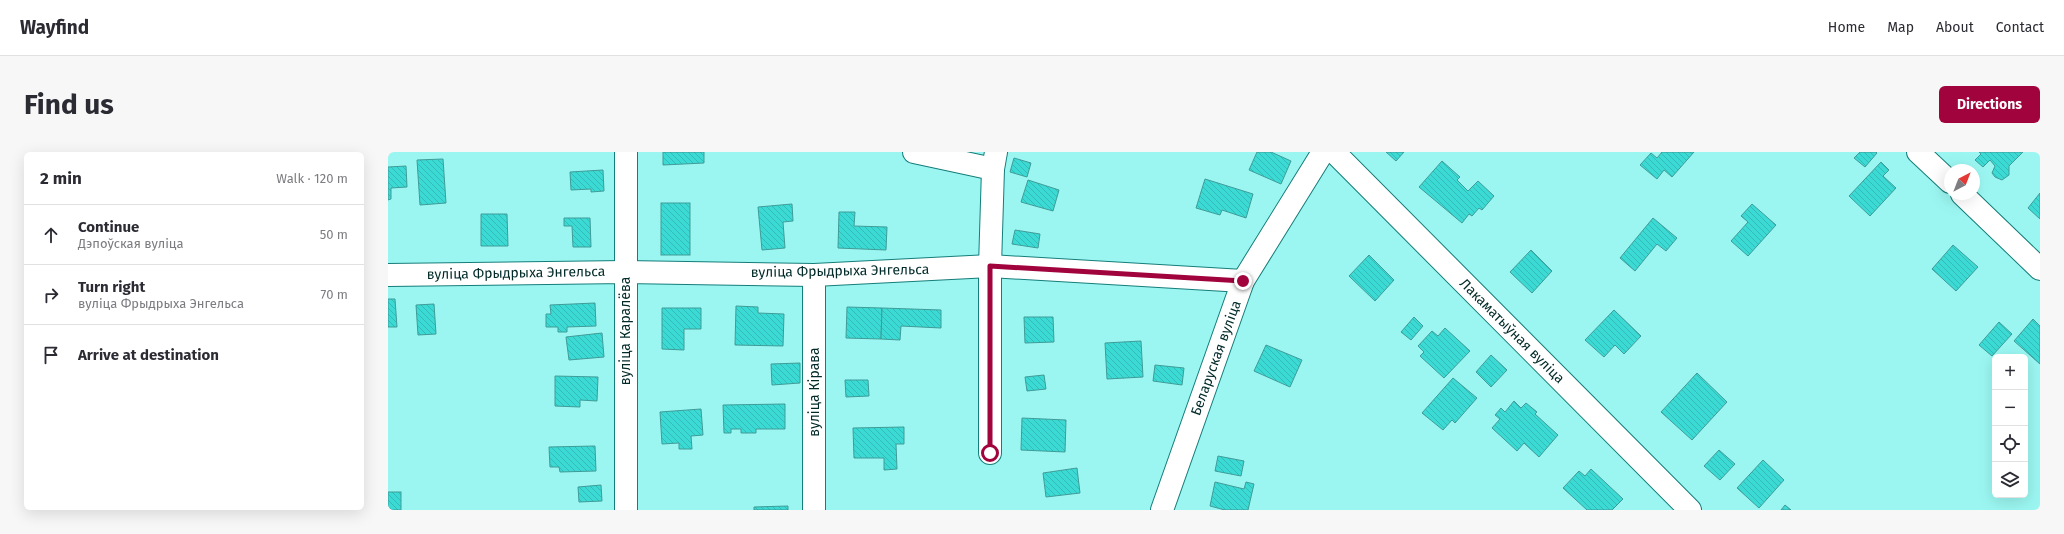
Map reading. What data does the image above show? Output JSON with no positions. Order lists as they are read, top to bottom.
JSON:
{
  "streets": {
    "street": [
      "вуліца Фрыдрыха Энгельса",
      "вуліца Каралёва",
      "Лакаматыўная вуліца",
      "Беларуская вуліца",
      "вуліца Кірава"
    ]
  },
  "crossings": [
    ["вуліца Фрыдрыха Энгельса", "вуліца Каралёва"],
    ["вуліца Фрыдрыха Энгельса", "Беларуская вуліца"],
    ["вуліца Фрыдрыха Энгельса", "вуліца Кірава"]
  ],
  "north": "top right",
  "page": {
    "header": "Wayfind",
    "nav": [
      "Home",
      "Map",
      "About",
      "Contact"
    ],
    "buttons": "Directions",
    "title": "Find us",
    "heading": ["2 min", "Walk · 120 m"],
    "list": [
      ["Continue", "Дэпоўская вуліца", "50 m"],
      ["Turn right", "вуліца Фрыдрыха Энгельса", "70 m"],
      "Arrive at destination"
    ],
    "map_buttons": ["+", "−"]
  }
}
